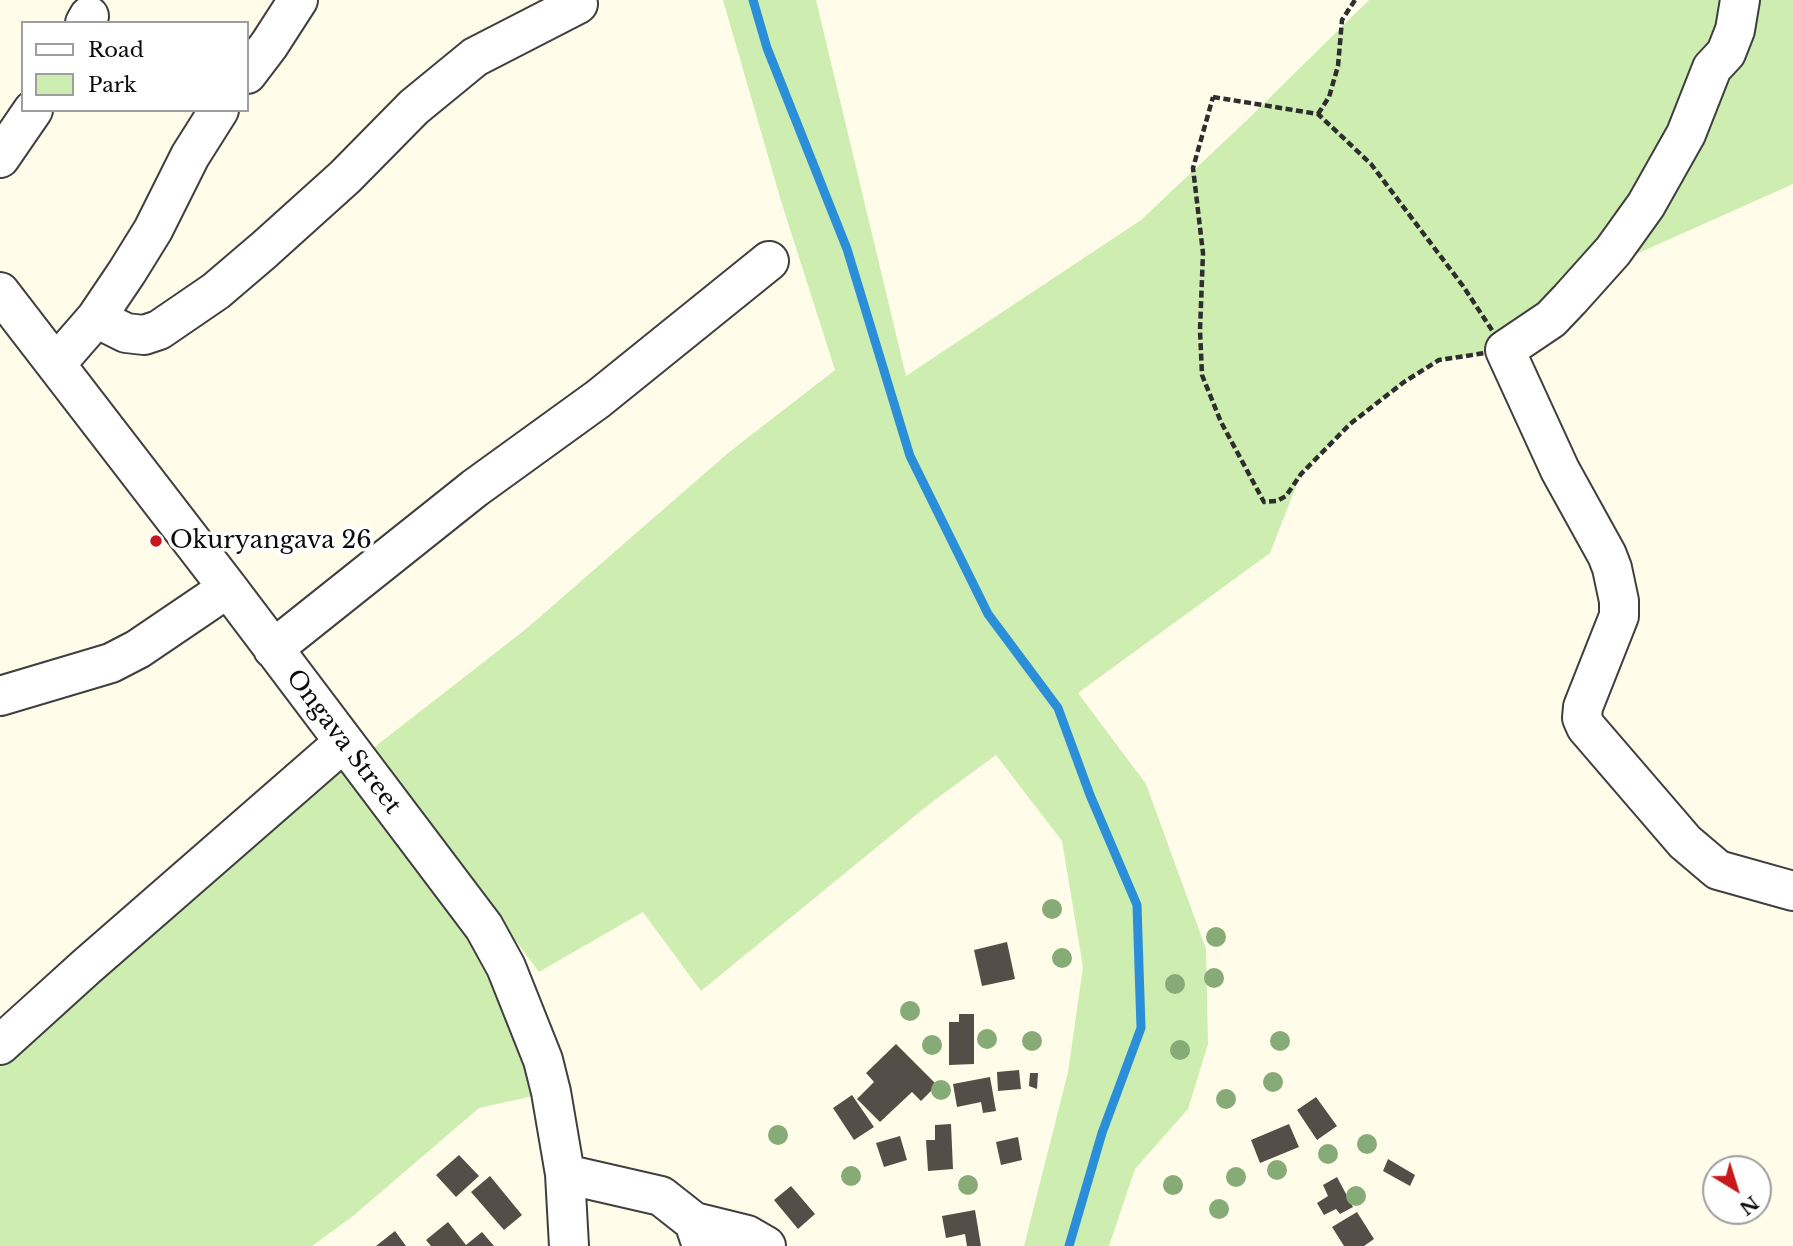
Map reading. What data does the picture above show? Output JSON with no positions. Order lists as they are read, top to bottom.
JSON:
{
  "streets": {
    "street": ["Ongava Street"]
  },
  "places": ["Okuryangava 26"],
  "legend": ["Road", "Park"],
  "north": "bottom right"
}
